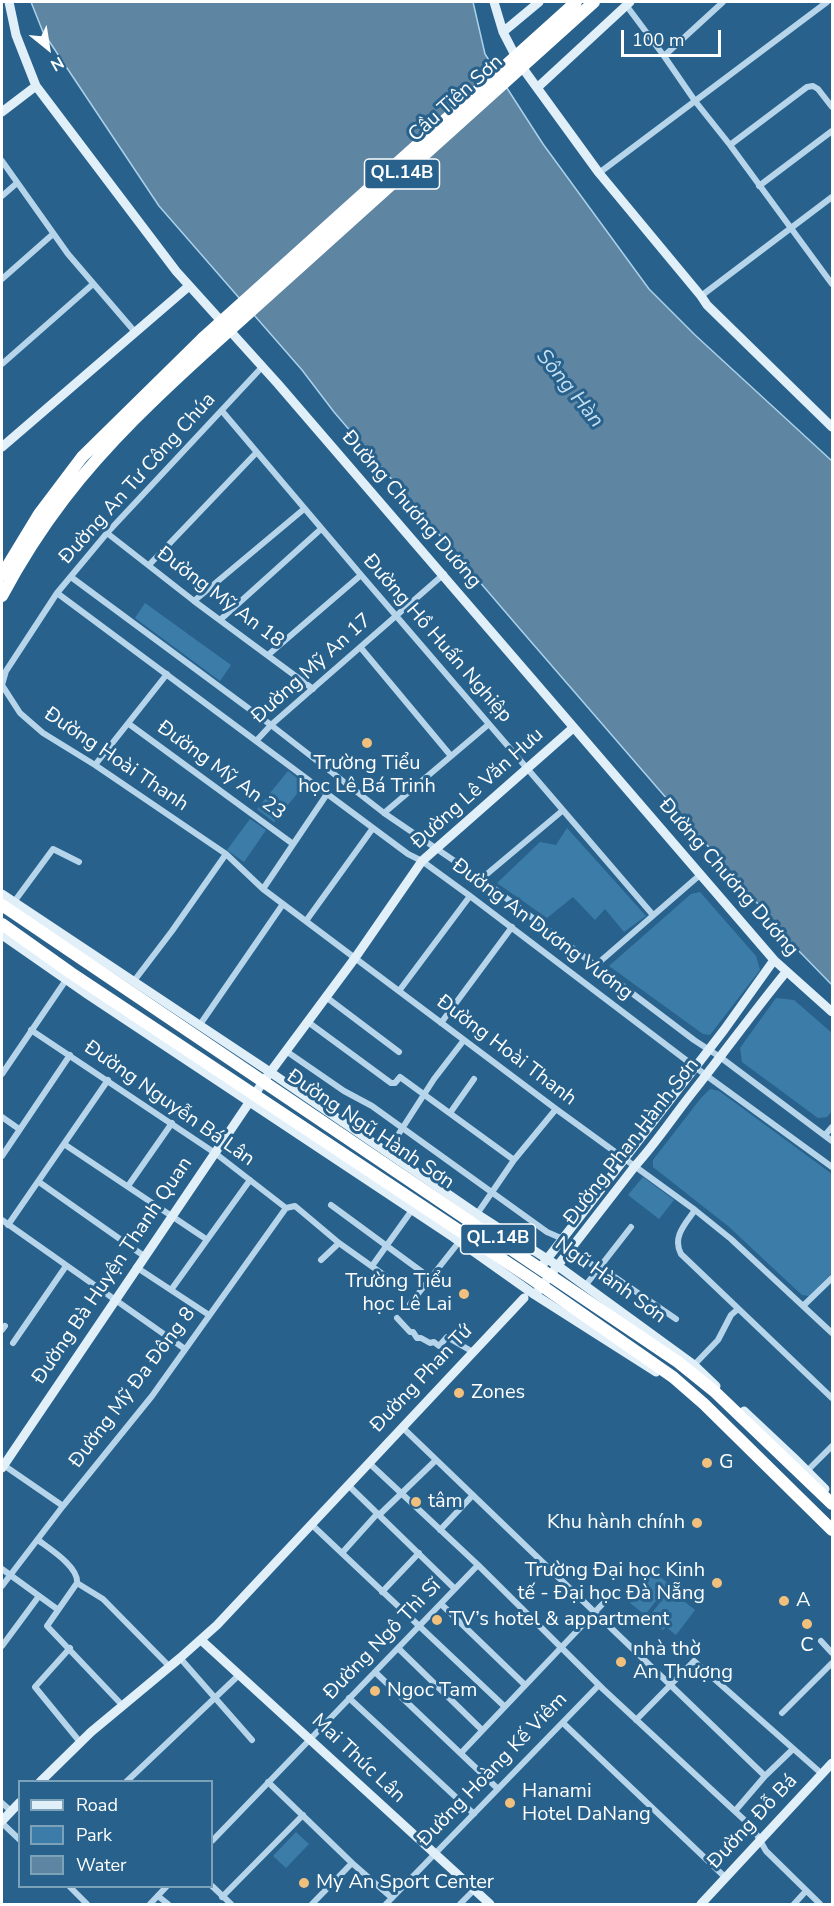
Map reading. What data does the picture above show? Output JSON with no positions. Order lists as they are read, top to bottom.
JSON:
{
  "streets": {
    "highway": [
      "Cầu Tiên Sơn",
      "QL.14B",
      "Đường Ngũ Hành Sơn",
      "Ngũ Hành Sơn"
    ],
    "street": [
      "Đường An Tư Công Chúa",
      "Đường Chương Dương",
      "Đường Mỹ An 18",
      "Đường Hồ Huấn Nghiệp",
      "Đường Mỹ An 17",
      "Đường Hoài Thanh",
      "Đường Mỹ An 23",
      "Đường Lê Văn Hưu",
      "Đường An Dương Vương",
      "Đường Nguyễn Bá Lân",
      "Đường Phan Hành Sơn",
      "Đường Bà Huyện Thanh Quan",
      "Đường Phan Tứ",
      "Đường Mỹ Đa Đông 8",
      "Đường Ngô Thì Sĩ",
      "Mai Thúc Lân",
      "Đường Hoàng Kế Viêm",
      "Đường Đỗ Bá"
    ]
  },
  "crossings": [
    ["Cầu Tiên Sơn", "QL.14B"],
    ["QL.14B", "Đường Ngũ Hành Sơn"],
    ["QL.14B", "Đường Phan Hành Sơn"],
    ["QL.14B", "Đường Phan Tứ"],
    ["Đường An Tư Công Chúa", "Đường Chương Dương"],
    ["Đường An Tư Công Chúa", "Đường Mỹ An 18"],
    ["Đường An Tư Công Chúa", "Đường Hồ Huấn Nghiệp"],
    ["Đường An Tư Công Chúa", "Đường Hoài Thanh"],
    ["Đường An Tư Công Chúa", "Đường An Dương Vương"],
    ["Đường Chương Dương", "Đường Mỹ An 17"],
    ["Đường Chương Dương", "Đường Lê Văn Hưu"],
    ["Đường Chương Dương", "Đường Phan Hành Sơn"],
    ["Đường Mỹ An 18", "Đường Mỹ An 17"],
    ["Đường Hồ Huấn Nghiệp", "Đường Mỹ An 17"],
    ["Đường Hồ Huấn Nghiệp", "Đường Lê Văn Hưu"],
    ["Đường Mỹ An 17", "Đường An Dương Vương"],
    ["Đường Hoài Thanh", "Đường Lê Văn Hưu"],
    ["Đường Hoài Thanh", "Đường Phan Hành Sơn"],
    ["Đường Lê Văn Hưu", "Đường An Dương Vương"],
    ["Đường Lê Văn Hưu", "Đường Ngũ Hành Sơn"],
    ["Đường Lê Văn Hưu", "Đường Phan Hành Sơn"],
    ["Đường Lê Văn Hưu", "Đường Bà Huyện Thanh Quan"],
    ["Đường An Dương Vương", "Đường Phan Hành Sơn"],
    ["Đường Nguyễn Bá Lân", "Đường Bà Huyện Thanh Quan"],
    ["Đường Nguyễn Bá Lân", "Đường Mỹ Đa Đông 8"],
    ["Đường Ngũ Hành Sơn", "Đường Phan Hành Sơn"],
    ["Đường Ngũ Hành Sơn", "Đường Bà Huyện Thanh Quan"],
    ["Đường Ngũ Hành Sơn", "Ngũ Hành Sơn"],
    ["Đường Ngũ Hành Sơn", "Đường Phan Tứ"],
    ["Đường Phan Hành Sơn", "Ngũ Hành Sơn"],
    ["Đường Phan Hành Sơn", "Đường Phan Tứ"],
    ["Đường Phan Tứ", "Mai Thúc Lân"],
    ["Đường Ngô Thì Sĩ", "Mai Thúc Lân"],
    ["Mai Thúc Lân", "Đường Hoàng Kế Viêm"]
  ],
  "water": ["Sông Hàn"],
  "places": [
    "Trường Tiểu học Lê Bá Trinh",
    "Trường Tiểu học Lê Lai",
    "Zones",
    "G",
    "tâm",
    "Khu hành chính",
    "Trường Đại học Kinh tế - Đại học Đà Nẵng",
    "A",
    "TV’s hotel & appartment",
    "C",
    "nhà thờ An Thượng",
    "Ngoc Tam",
    "Hanami Hotel DaNang",
    "My An Sport Center"
  ],
  "legend": ["Road", "Park", "Water"],
  "scale_bar": "100 m",
  "north": "bottom right"
}
